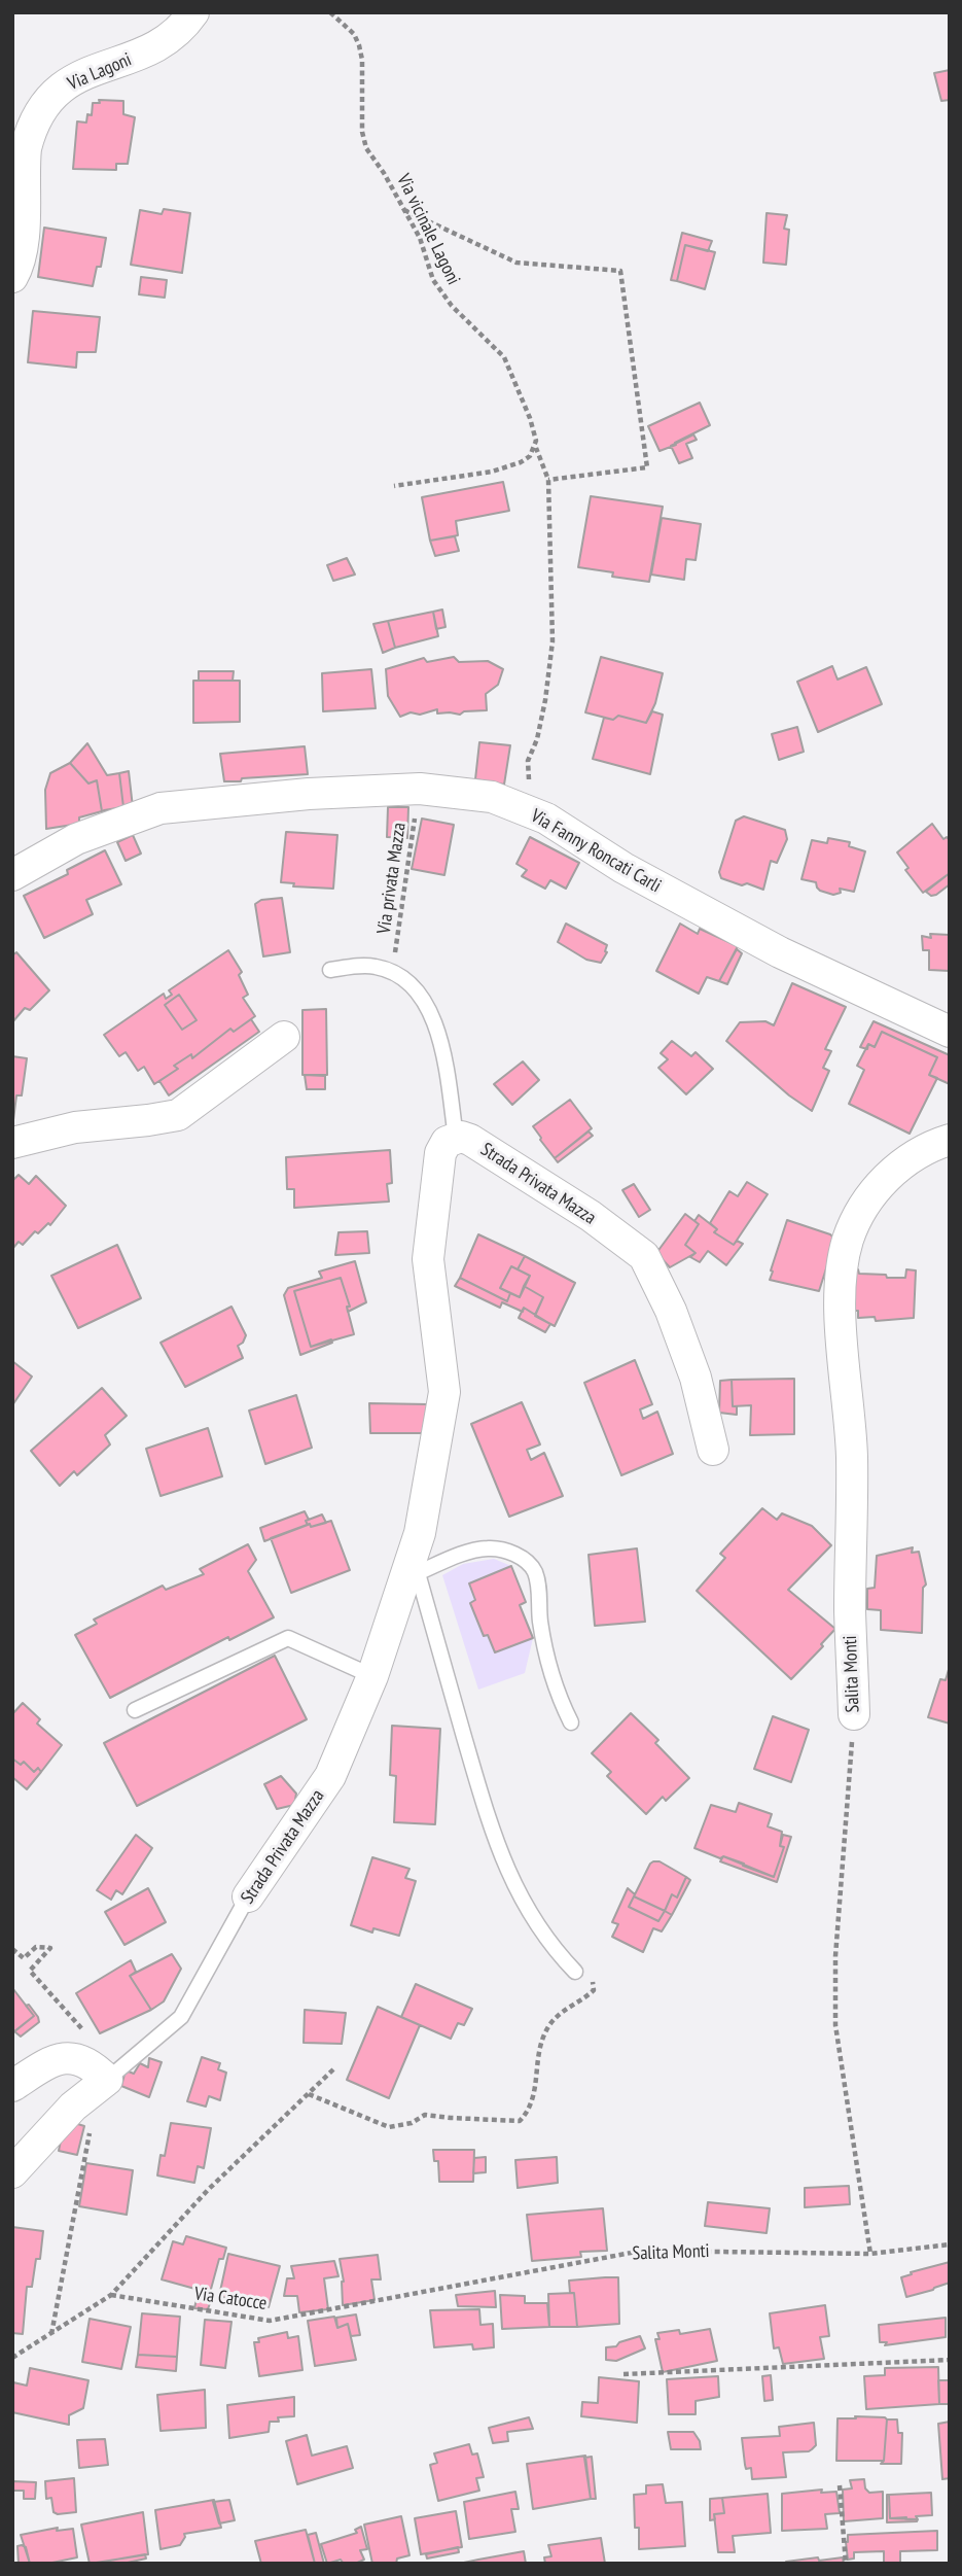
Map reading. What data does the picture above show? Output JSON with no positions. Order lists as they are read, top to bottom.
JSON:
{
  "streets": {
    "street": [
      "Via Lagoni",
      "Via Fanny Roncati Carli",
      "Strada Privata Mazza",
      "Salita Monti"
    ],
    "path": ["Via vicinale Lagoni", "Via privata Mazza", "Via Catocce"]
  },
  "crossings": [
    ["Via Fanny Roncati Carli", "Via privata Mazza"],
    ["Salita Monti", "Via Catocce"]
  ]
}
